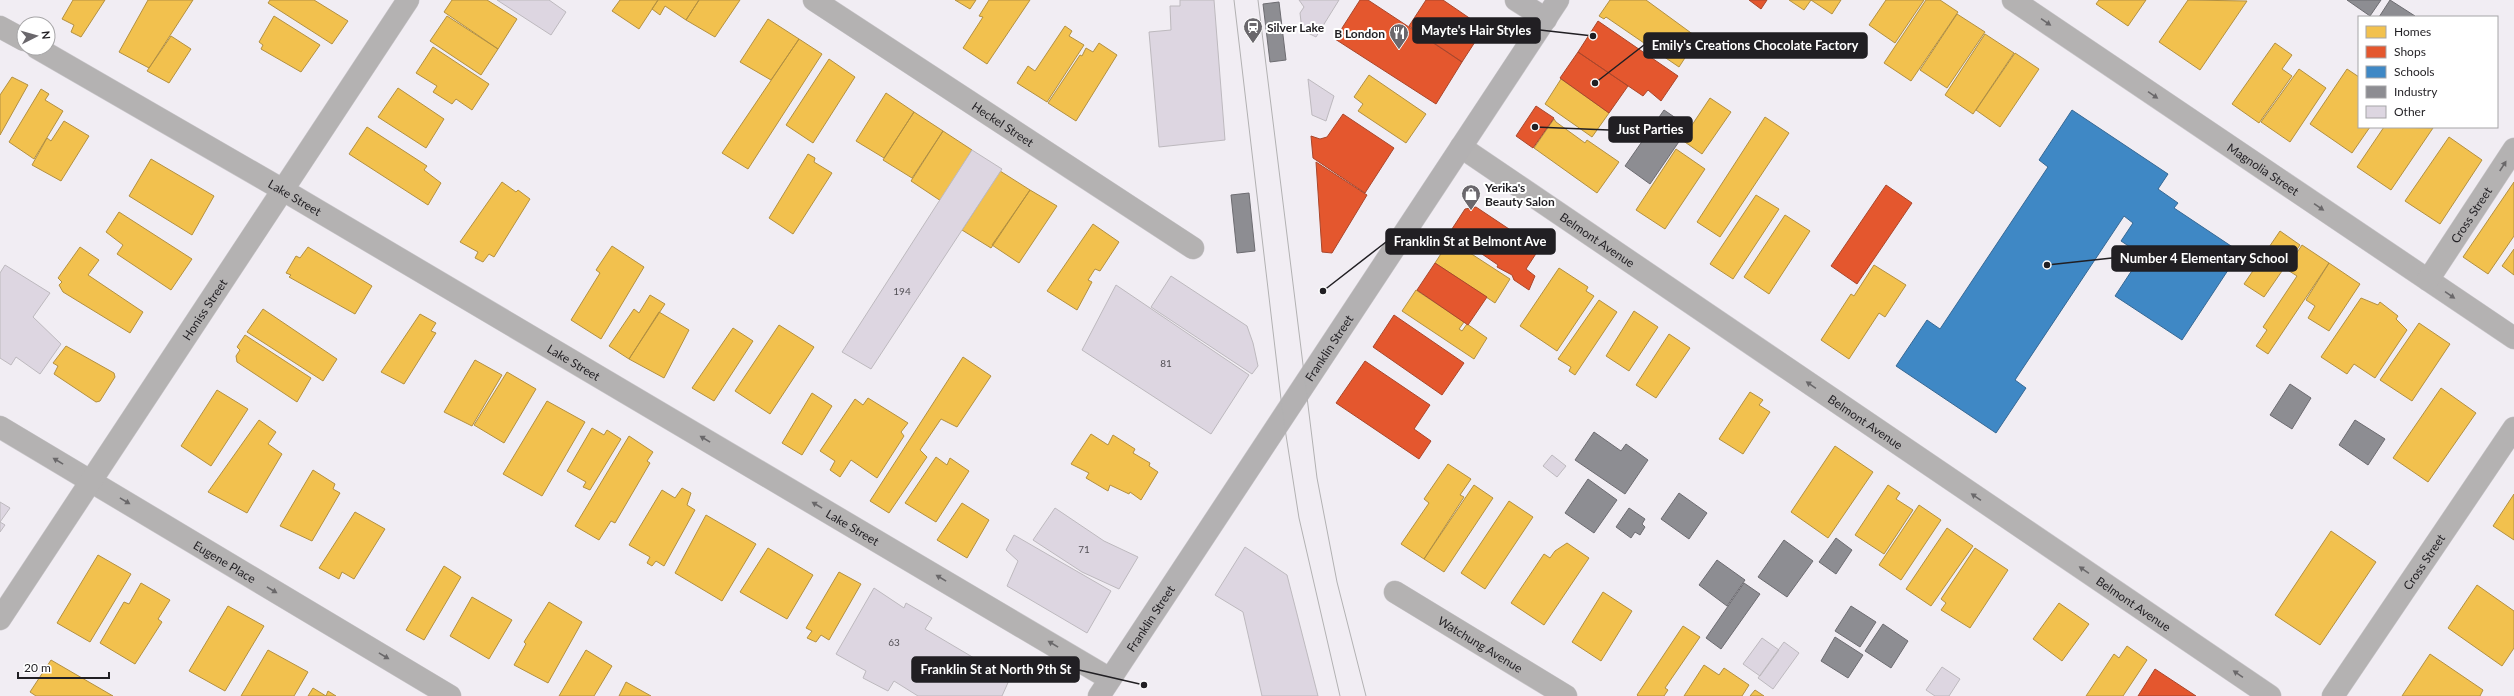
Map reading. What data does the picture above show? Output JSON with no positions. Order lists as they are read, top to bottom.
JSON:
{
  "streets": {
    "main road": ["Franklin Street"],
    "street": [
      "Heckel Street",
      "Magnolia Street",
      "Lake Street",
      "Cross Street",
      "Belmont Avenue",
      "Honiss Street",
      "Eugene Place",
      "Watchung Avenue"
    ]
  },
  "crossings": [
    ["Magnolia Street", "Cross Street"],
    ["Lake Street", "Honiss Street"],
    ["Lake Street", "Franklin Street"],
    ["Belmont Avenue", "Franklin Street"],
    ["Honiss Street", "Eugene Place"]
  ],
  "one_way": ["Magnolia Street", "Lake Street", "Belmont Avenue"],
  "places": {
    "other": [
      "Mayte's Hair Styles",
      "Emily's Creations Chocolate Factory",
      "Just Parties",
      "Number 4 Elementary School",
      "Franklin St at Belmont Ave",
      "Franklin St at North 9th St"
    ],
    "station": ["Silver Lake"],
    "restaurant": ["B London"],
    "shop": ["Yerika's Beauty Salon"]
  },
  "house_numbers": [
    "194",
    "81",
    "71",
    "63"
  ],
  "legend": [
    "Homes",
    "Shops",
    "Schools",
    "Industry",
    "Other"
  ],
  "scale_bar": "20 m",
  "north": "right"
}
